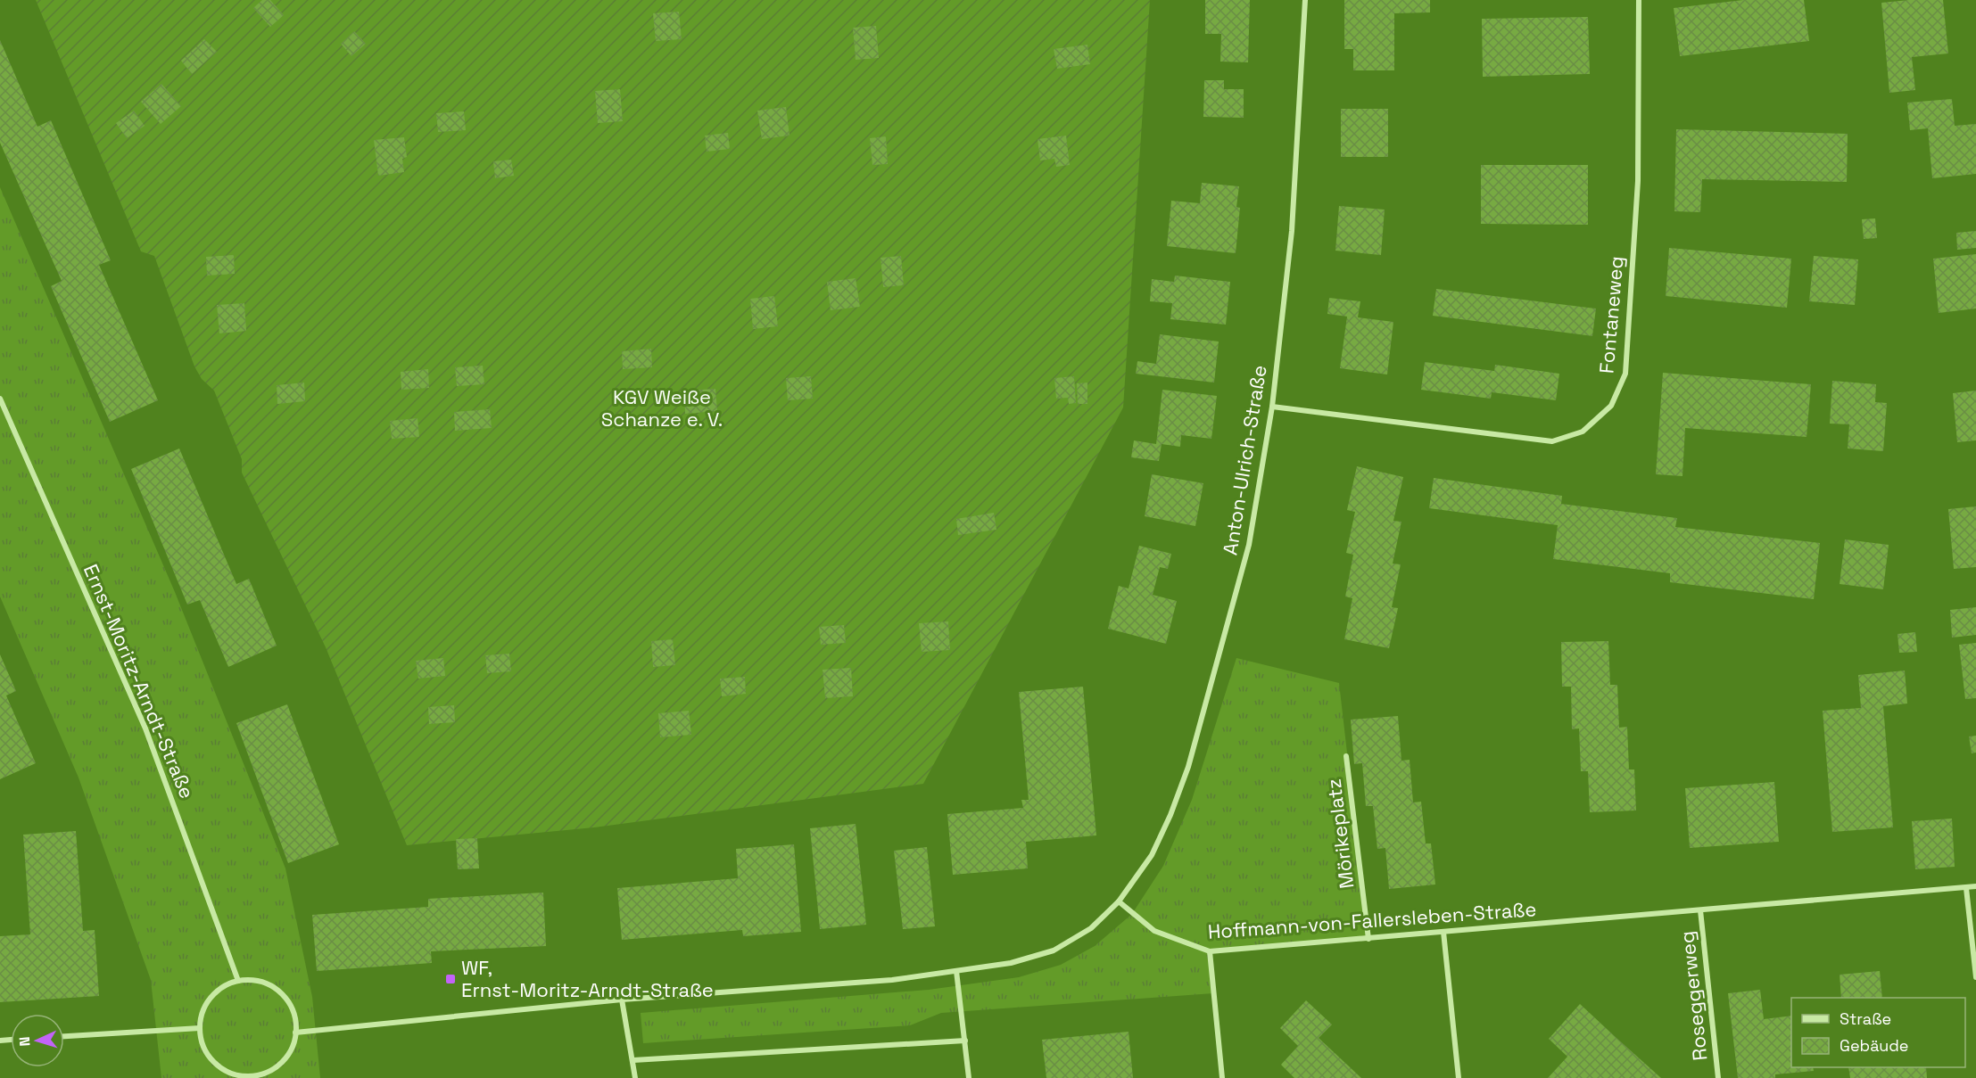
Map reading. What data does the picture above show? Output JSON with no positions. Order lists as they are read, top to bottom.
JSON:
{
  "streets": {
    "street": [
      "Fontaneweg",
      "Anton-Ulrich-Straße",
      "Ernst-Moritz-Arndt-Straße",
      "Mörikeplatz",
      "Hoffmann-von-Fallersleben-Straße",
      "Roseggerweg"
    ]
  },
  "crossings": [
    ["Fontaneweg", "Anton-Ulrich-Straße"],
    ["Anton-Ulrich-Straße", "Hoffmann-von-Fallersleben-Straße"],
    ["Mörikeplatz", "Hoffmann-von-Fallersleben-Straße"],
    ["Hoffmann-von-Fallersleben-Straße", "Roseggerweg"]
  ],
  "parks": ["KGV Weiße Schanze e. V."],
  "places": {
    "transit": ["WF, Ernst-Moritz-Arndt-Straße"]
  },
  "legend": ["Straße", "Gebäude"],
  "north": "left"
}
